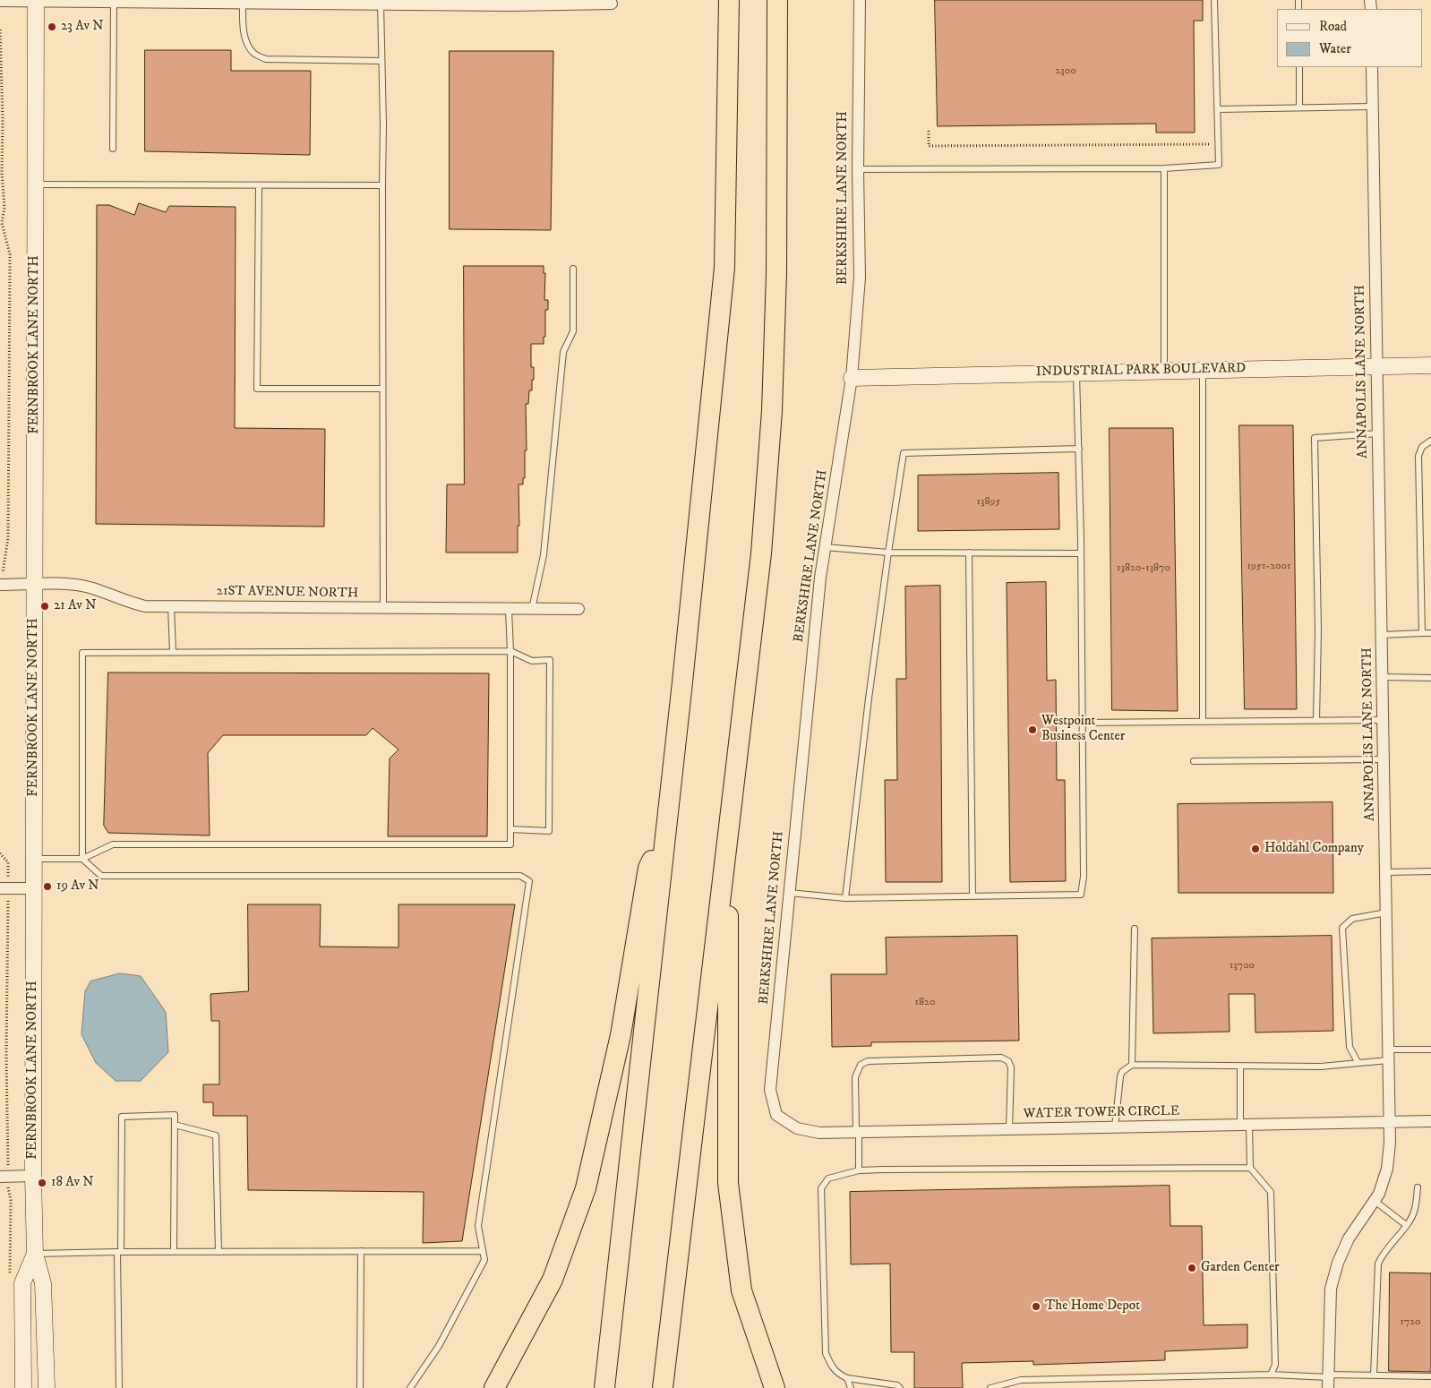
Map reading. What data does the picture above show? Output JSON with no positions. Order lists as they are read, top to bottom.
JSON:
{
  "streets": {
    "street": [
      "BERKSHIRE LANE NORTH",
      "FERNBROOK LANE NORTH",
      "INDUSTRIAL PARK BOULEVARD",
      "ANNAPOLIS LANE NORTH",
      "21ST AVENUE NORTH",
      "WATER TOWER CIRCLE"
    ]
  },
  "crossings": [
    ["BERKSHIRE LANE NORTH", "INDUSTRIAL PARK BOULEVARD"],
    ["BERKSHIRE LANE NORTH", "WATER TOWER CIRCLE"],
    ["FERNBROOK LANE NORTH", "21ST AVENUE NORTH"],
    ["INDUSTRIAL PARK BOULEVARD", "ANNAPOLIS LANE NORTH"],
    ["ANNAPOLIS LANE NORTH", "WATER TOWER CIRCLE"]
  ],
  "places": [
    "23 Av N",
    "21 Av N",
    "Westpoint Business Center",
    "Holdahl Company",
    "19 Av N",
    "18 Av N",
    "Garden Center",
    "The Home Depot"
  ],
  "house_numbers": [
    "2300",
    "13895",
    "1951-2001",
    "13820-13870",
    "13700",
    "1820",
    "1720"
  ],
  "legend": ["Road", "Water"]
}
